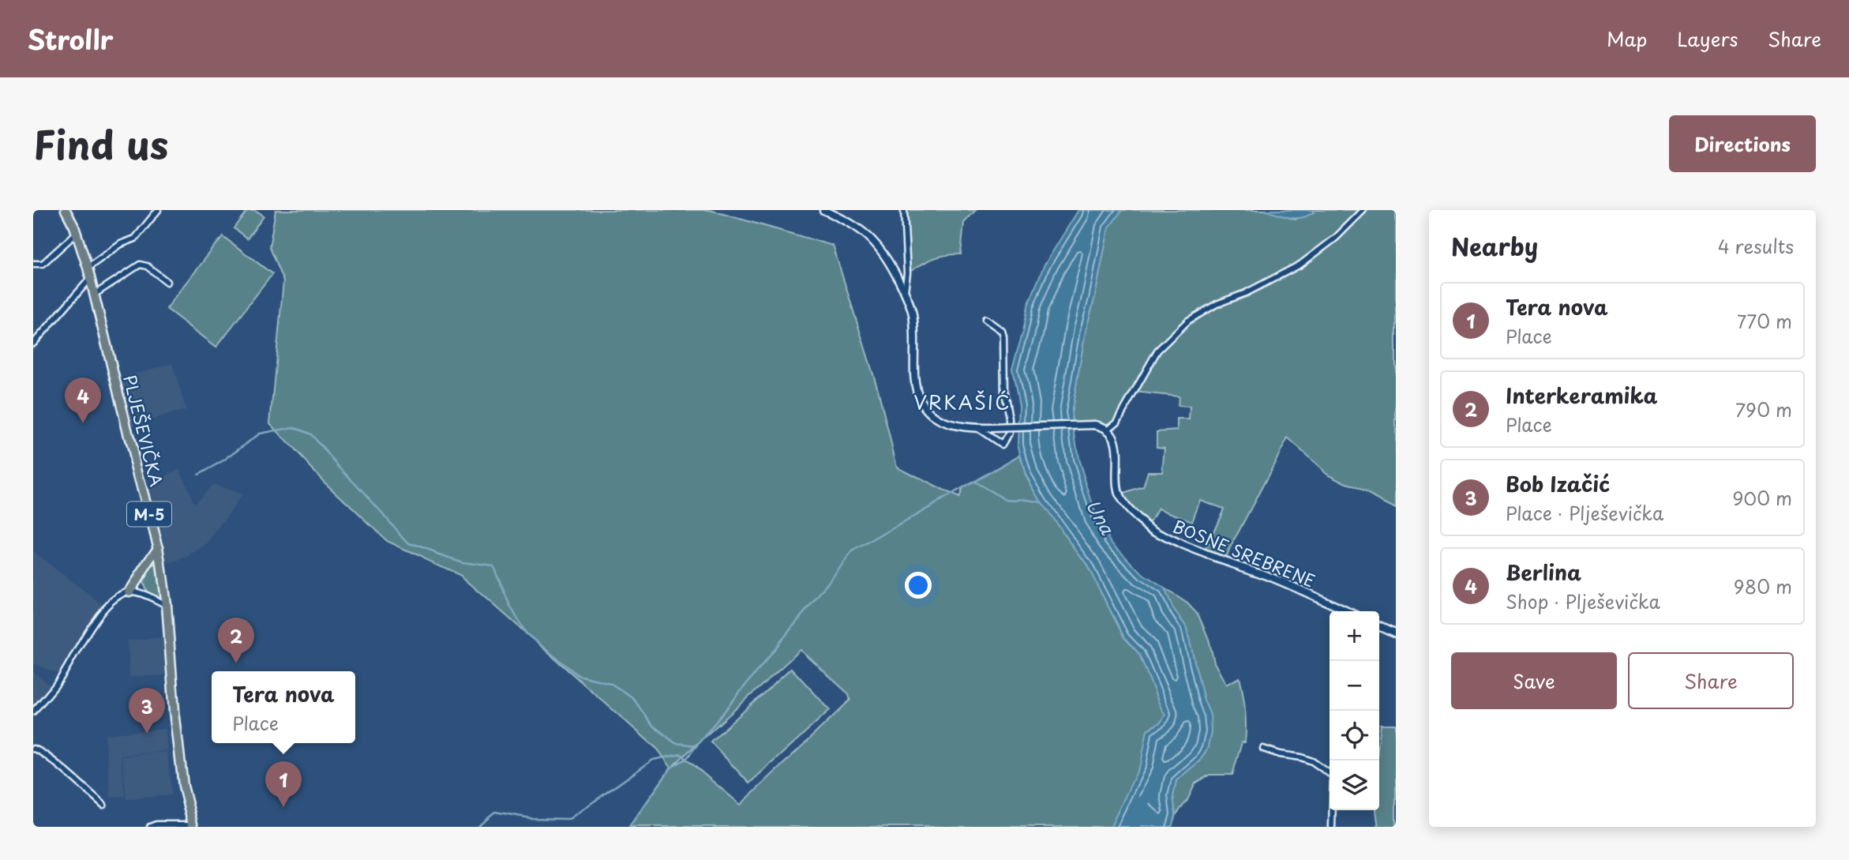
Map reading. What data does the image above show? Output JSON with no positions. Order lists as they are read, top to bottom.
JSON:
{
  "streets": {
    "main road": ["PLJEŠEVIČKA", "M-5"],
    "street": ["BOSNE SREBRENE"]
  },
  "districts": ["VRKAŠIĆ"],
  "water": ["Una"],
  "page": {
    "header": "Strollr",
    "nav": ["Map", "Layers", "Share"],
    "title": "Find us",
    "buttons": [
      "Directions",
      ["Save", "Share"]
    ],
    "heading": ["Nearby", "4 results"],
    "list": [
      {
        "mark": "1",
        "name": "Tera nova",
        "note": "Place",
        "value": "770 m"
      },
      {
        "mark": "2",
        "name": "Interkeramika",
        "note": "Place",
        "value": "790 m"
      },
      {
        "mark": "3",
        "name": "Bob Izačić",
        "note": "Place · Plješevička",
        "value": "900 m"
      },
      {
        "mark": "4",
        "name": "Berlina",
        "note": "Shop · Plješevička",
        "value": "980 m"
      }
    ],
    "pins": [
      "4",
      "2",
      "3",
      "1"
    ],
    "map_buttons": ["+", "−"],
    "popup": ["Tera nova", "Place"]
  }
}
